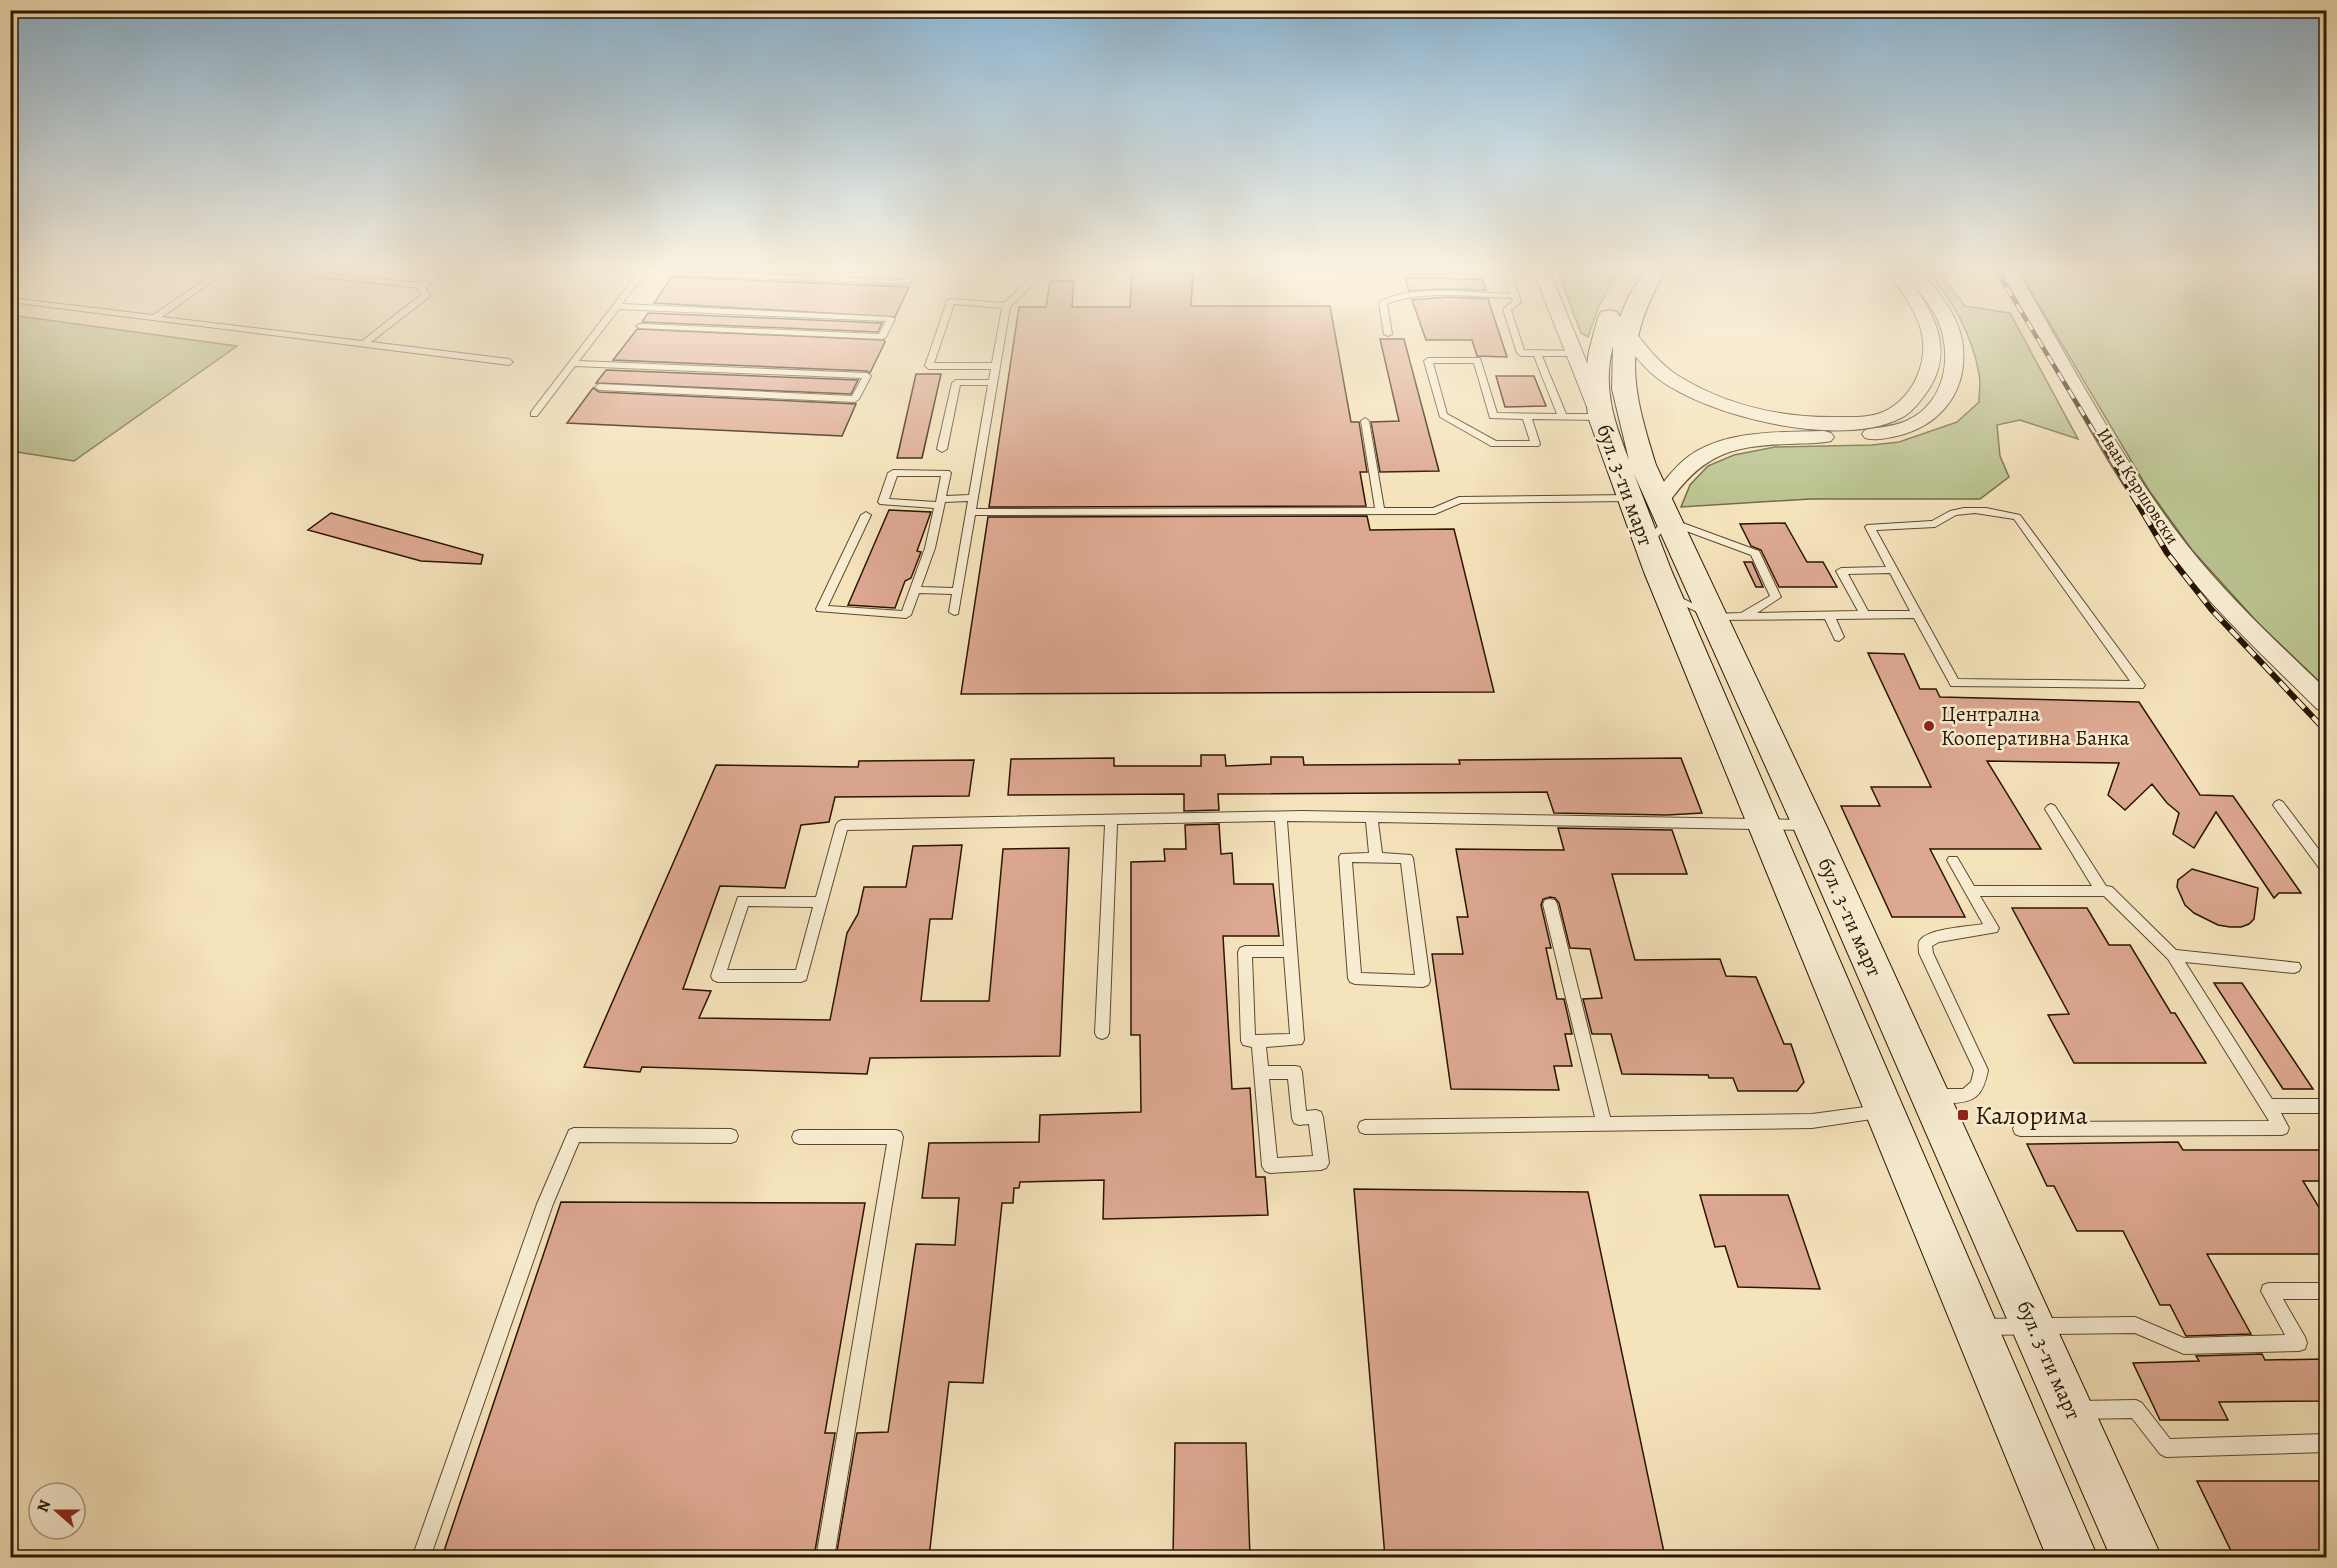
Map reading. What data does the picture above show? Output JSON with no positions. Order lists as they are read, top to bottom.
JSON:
{
  "streets": {
    "main road": ["бул. 3-ти март"],
    "street": ["Иван Кършовски"]
  },
  "places": {
    "other": ["Централна Кооперативна Банка"],
    "transit": ["Калорима"]
  },
  "north": "left"
}
